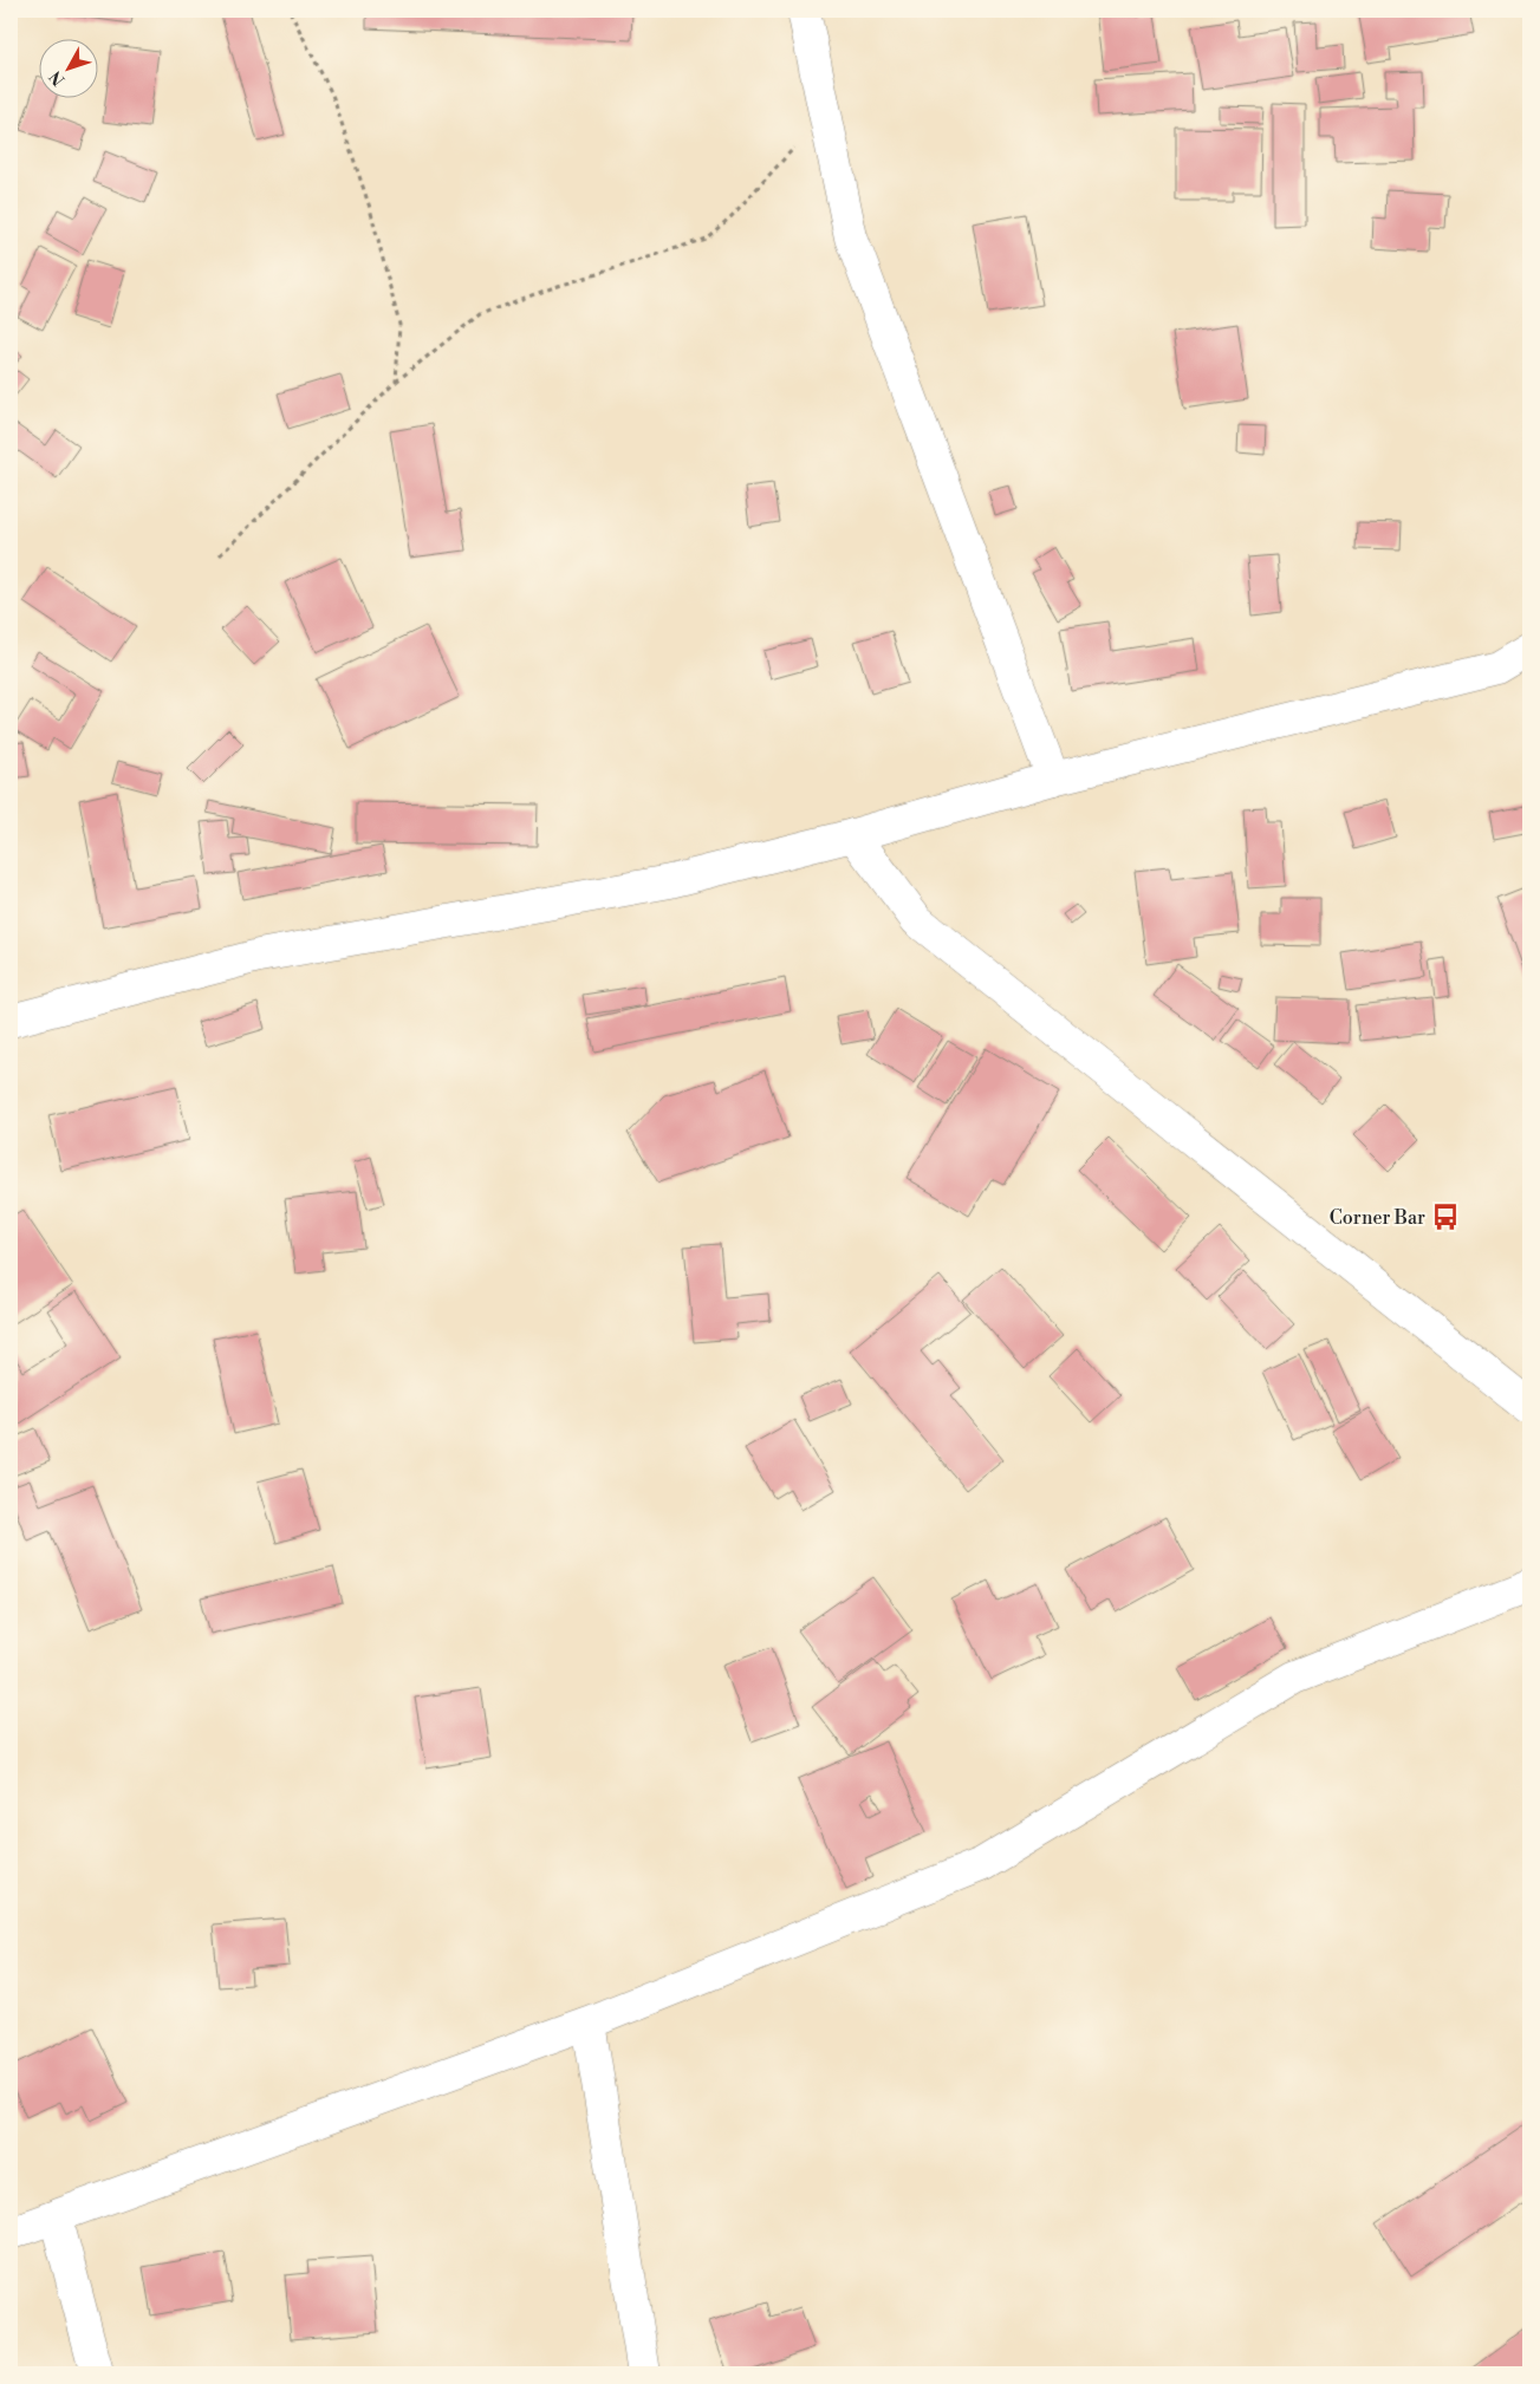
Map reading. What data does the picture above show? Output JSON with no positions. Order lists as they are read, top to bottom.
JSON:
{
  "places": {
    "bus stop": ["Corner Bar"]
  },
  "north": "bottom left"
}
